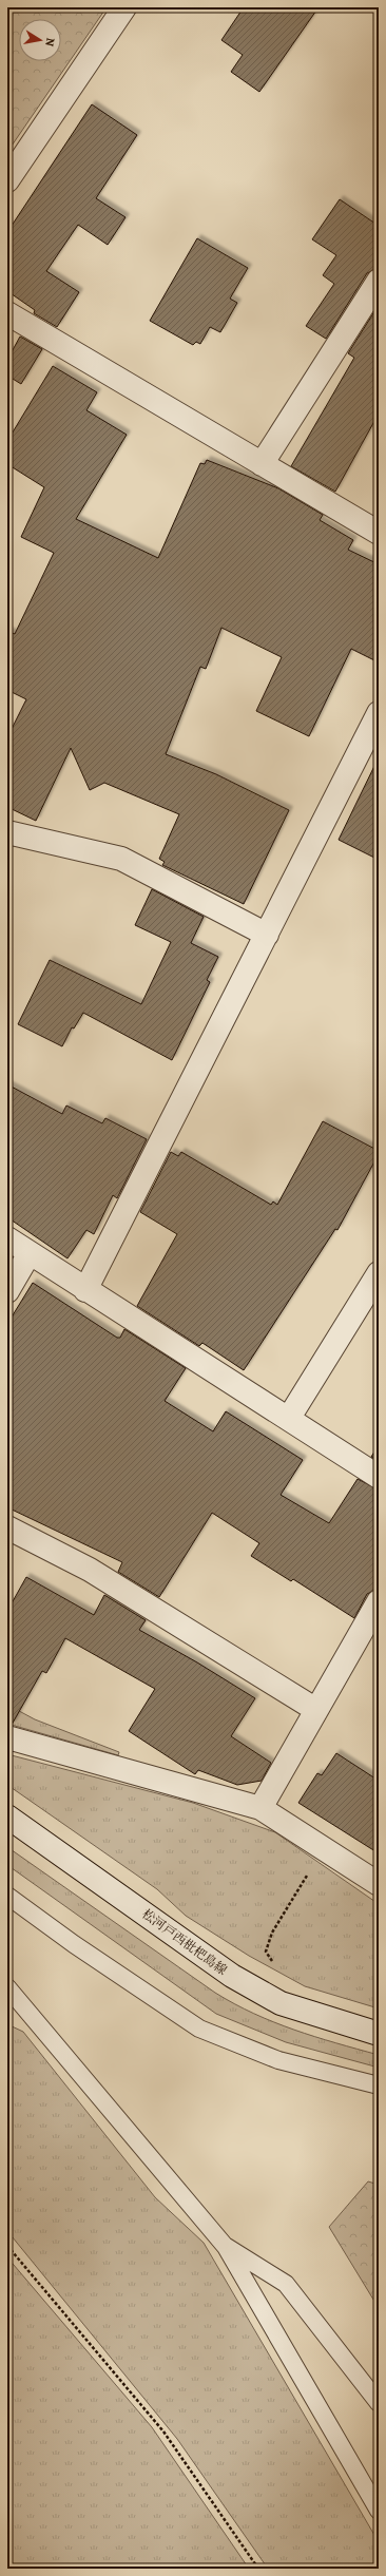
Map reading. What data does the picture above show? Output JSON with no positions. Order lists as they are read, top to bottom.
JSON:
{
  "streets": {
    "street": ["松河戸西枇杷島線"]
  },
  "north": "right"
}
